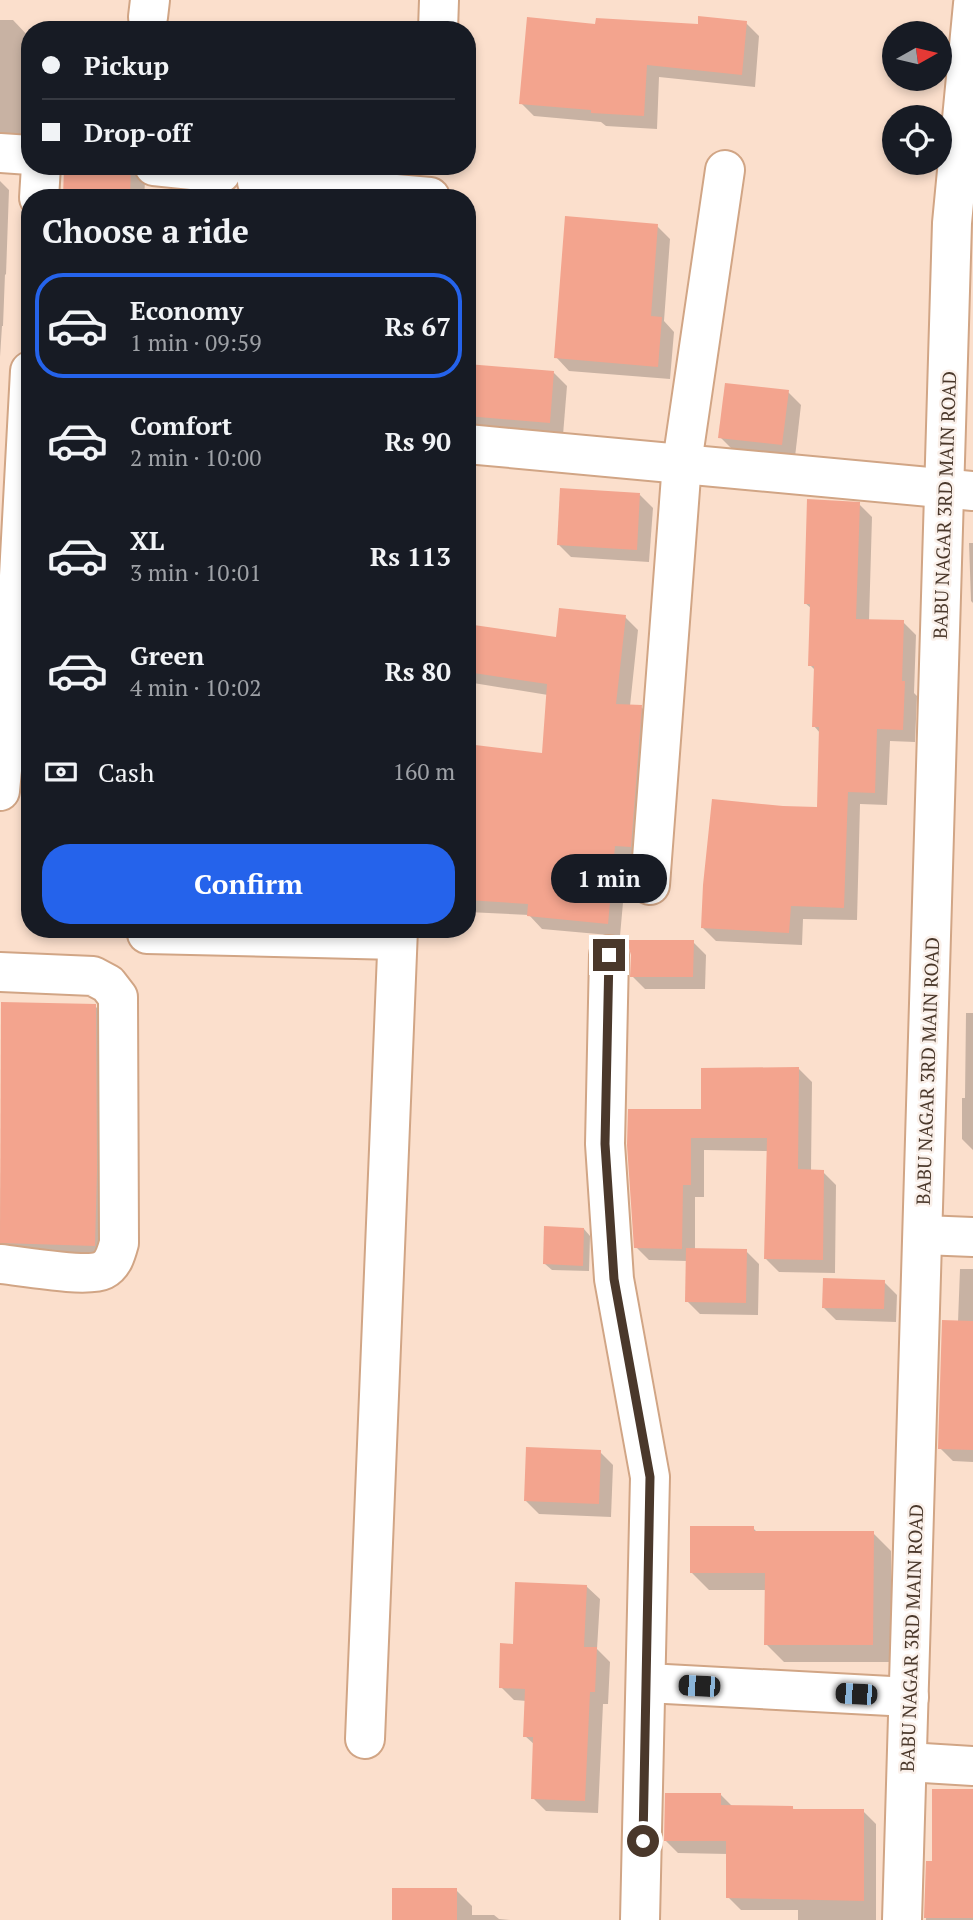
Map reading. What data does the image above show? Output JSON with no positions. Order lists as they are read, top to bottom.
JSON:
{
  "streets": {
    "street": ["BABU NAGAR 3RD MAIN ROAD"]
  },
  "north": "right",
  "page": {
    "banner": ["Pickup", "Drop-off"],
    "heading": "Choose a ride",
    "list": [
      {
        "name": "Economy",
        "note": "1 min · 09:59",
        "value": "Rs 67"
      },
      {
        "name": "Comfort",
        "note": "2 min · 10:00",
        "value": "Rs 90"
      },
      {
        "name": "XL",
        "note": "3 min · 10:01",
        "value": "Rs 113"
      },
      {
        "name": "Green",
        "note": "4 min · 10:02",
        "value": "Rs 80"
      }
    ],
    "pay": ["Cash", "160 m"],
    "buttons": "Confirm",
    "bubble": "1 min"
  }
}
